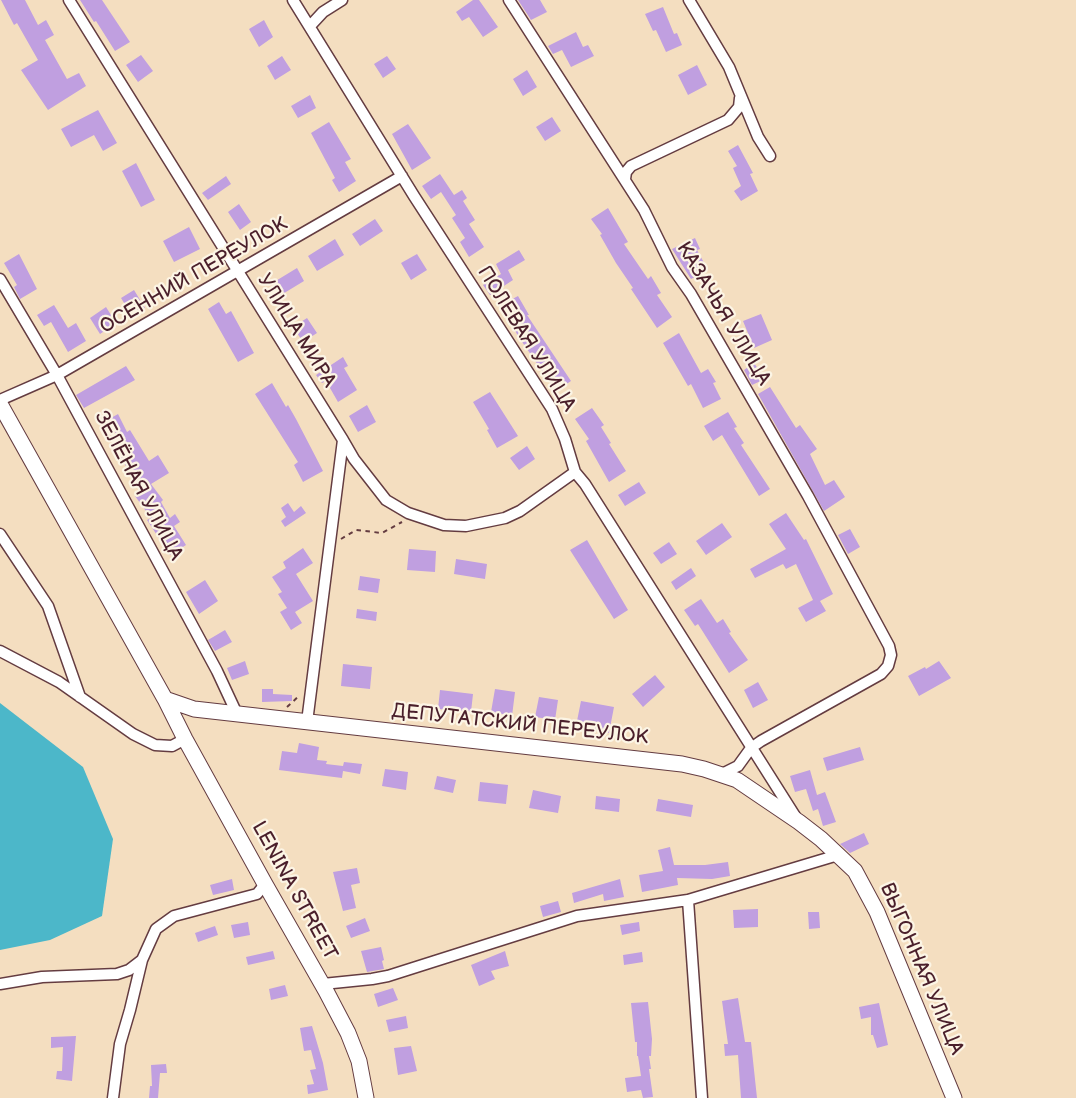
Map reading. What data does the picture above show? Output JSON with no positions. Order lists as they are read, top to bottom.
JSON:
{
  "streets": {
    "street": [
      "ОСЕННИЙ ПЕРЕУЛОК",
      "КАЗАЧЬЯ УЛИЦА",
      "УЛИЦА МИРА",
      "ПОЛЕВАЯ УЛИЦА",
      "ЗЕЛЁНАЯ УЛИЦА",
      "ДЕПУТАТСКИЙ ПЕРЕУЛОК",
      "LENINA STREET",
      "ВЫГОННАЯ УЛИЦА"
    ]
  },
  "crossings": [
    ["ОСЕННИЙ ПЕРЕУЛОК", "УЛИЦА МИРА"],
    ["ОСЕННИЙ ПЕРЕУЛОК", "ПОЛЕВАЯ УЛИЦА"],
    ["ОСЕННИЙ ПЕРЕУЛОК", "ЗЕЛЁНАЯ УЛИЦА"],
    ["ОСЕННИЙ ПЕРЕУЛОК", "LENINA STREET"],
    ["КАЗАЧЬЯ УЛИЦА", "ПОЛЕВАЯ УЛИЦА"],
    ["УЛИЦА МИРА", "ПОЛЕВАЯ УЛИЦА"],
    ["ПОЛЕВАЯ УЛИЦА", "ДЕПУТАТСКИЙ ПЕРЕУЛОК"],
    ["ЗЕЛЁНАЯ УЛИЦА", "ДЕПУТАТСКИЙ ПЕРЕУЛОК"],
    ["ДЕПУТАТСКИЙ ПЕРЕУЛОК", "LENINA STREET"],
    ["ДЕПУТАТСКИЙ ПЕРЕУЛОК", "ВЫГОННАЯ УЛИЦА"]
  ]
}
